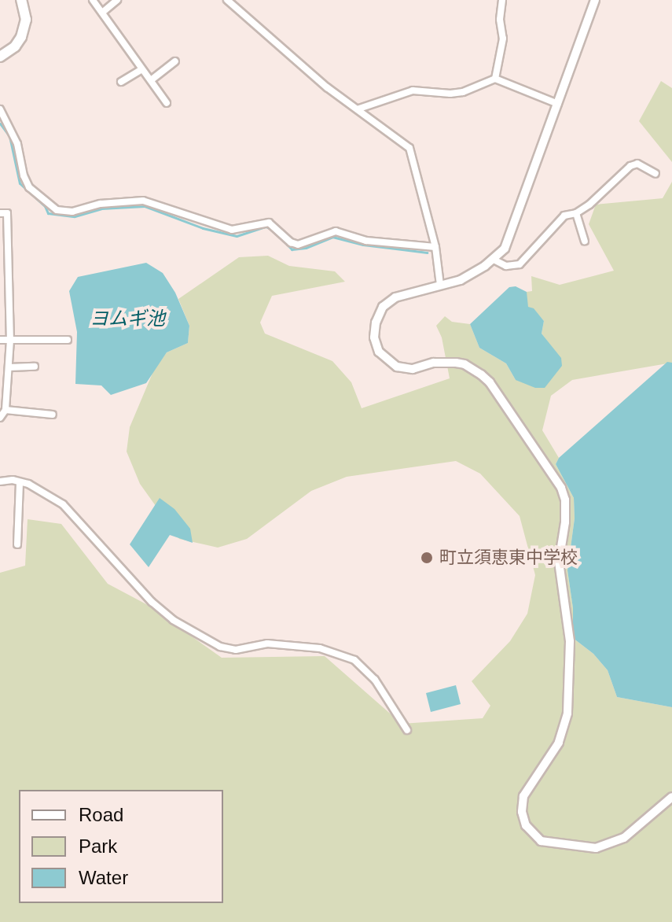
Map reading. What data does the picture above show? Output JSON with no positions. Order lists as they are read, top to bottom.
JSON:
{
  "water": ["ヨムギ池"],
  "places": ["町立須恵東中学校"],
  "legend": ["Road", "Park", "Water"]
}
